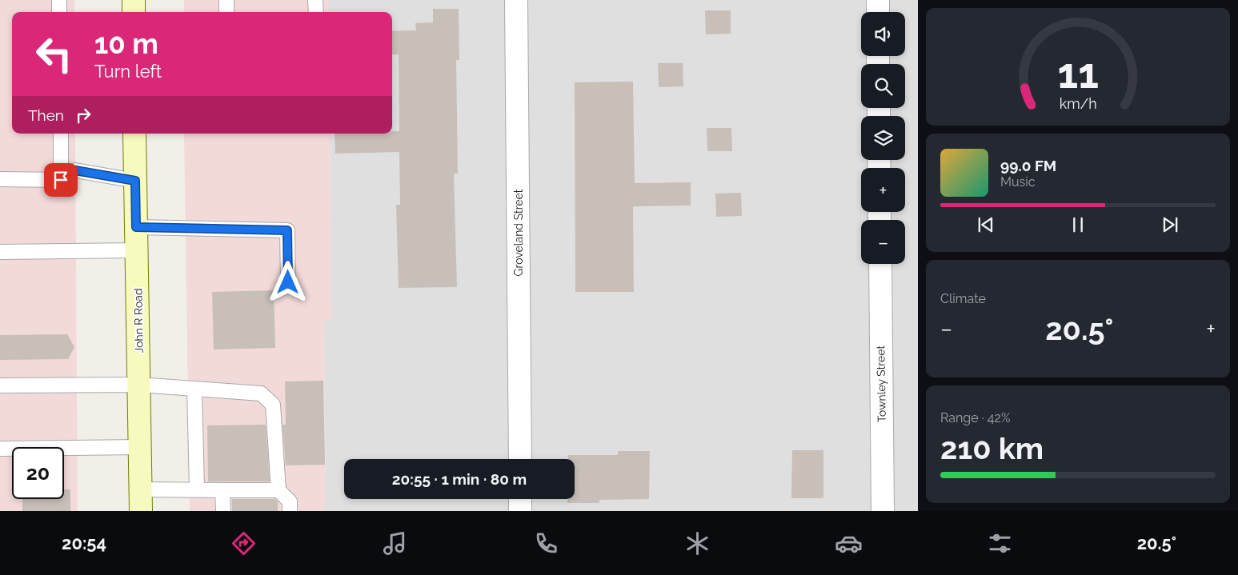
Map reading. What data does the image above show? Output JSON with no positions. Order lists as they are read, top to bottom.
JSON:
{
  "streets": {
    "main road": ["John R Road"],
    "street": ["Groveland Street", "Townley Street"]
  },
  "page": {
    "map_buttons": ["+", "−"],
    "turn": ["10 m", "Turn left"],
    "then": "Then",
    "song": ["99.0 FM", "Music"],
    "tile": [
      "Climate",
      ["Range · 42%", "210 km"]
    ],
    "heat": ["−", "20.5°", "+"],
    "limit": "20",
    "trip": "20:55 · 1 min · 80 m",
    "tabs": ["20:54", "20.5°"],
    "gauge": ["11", "km/h"]
  }
}
